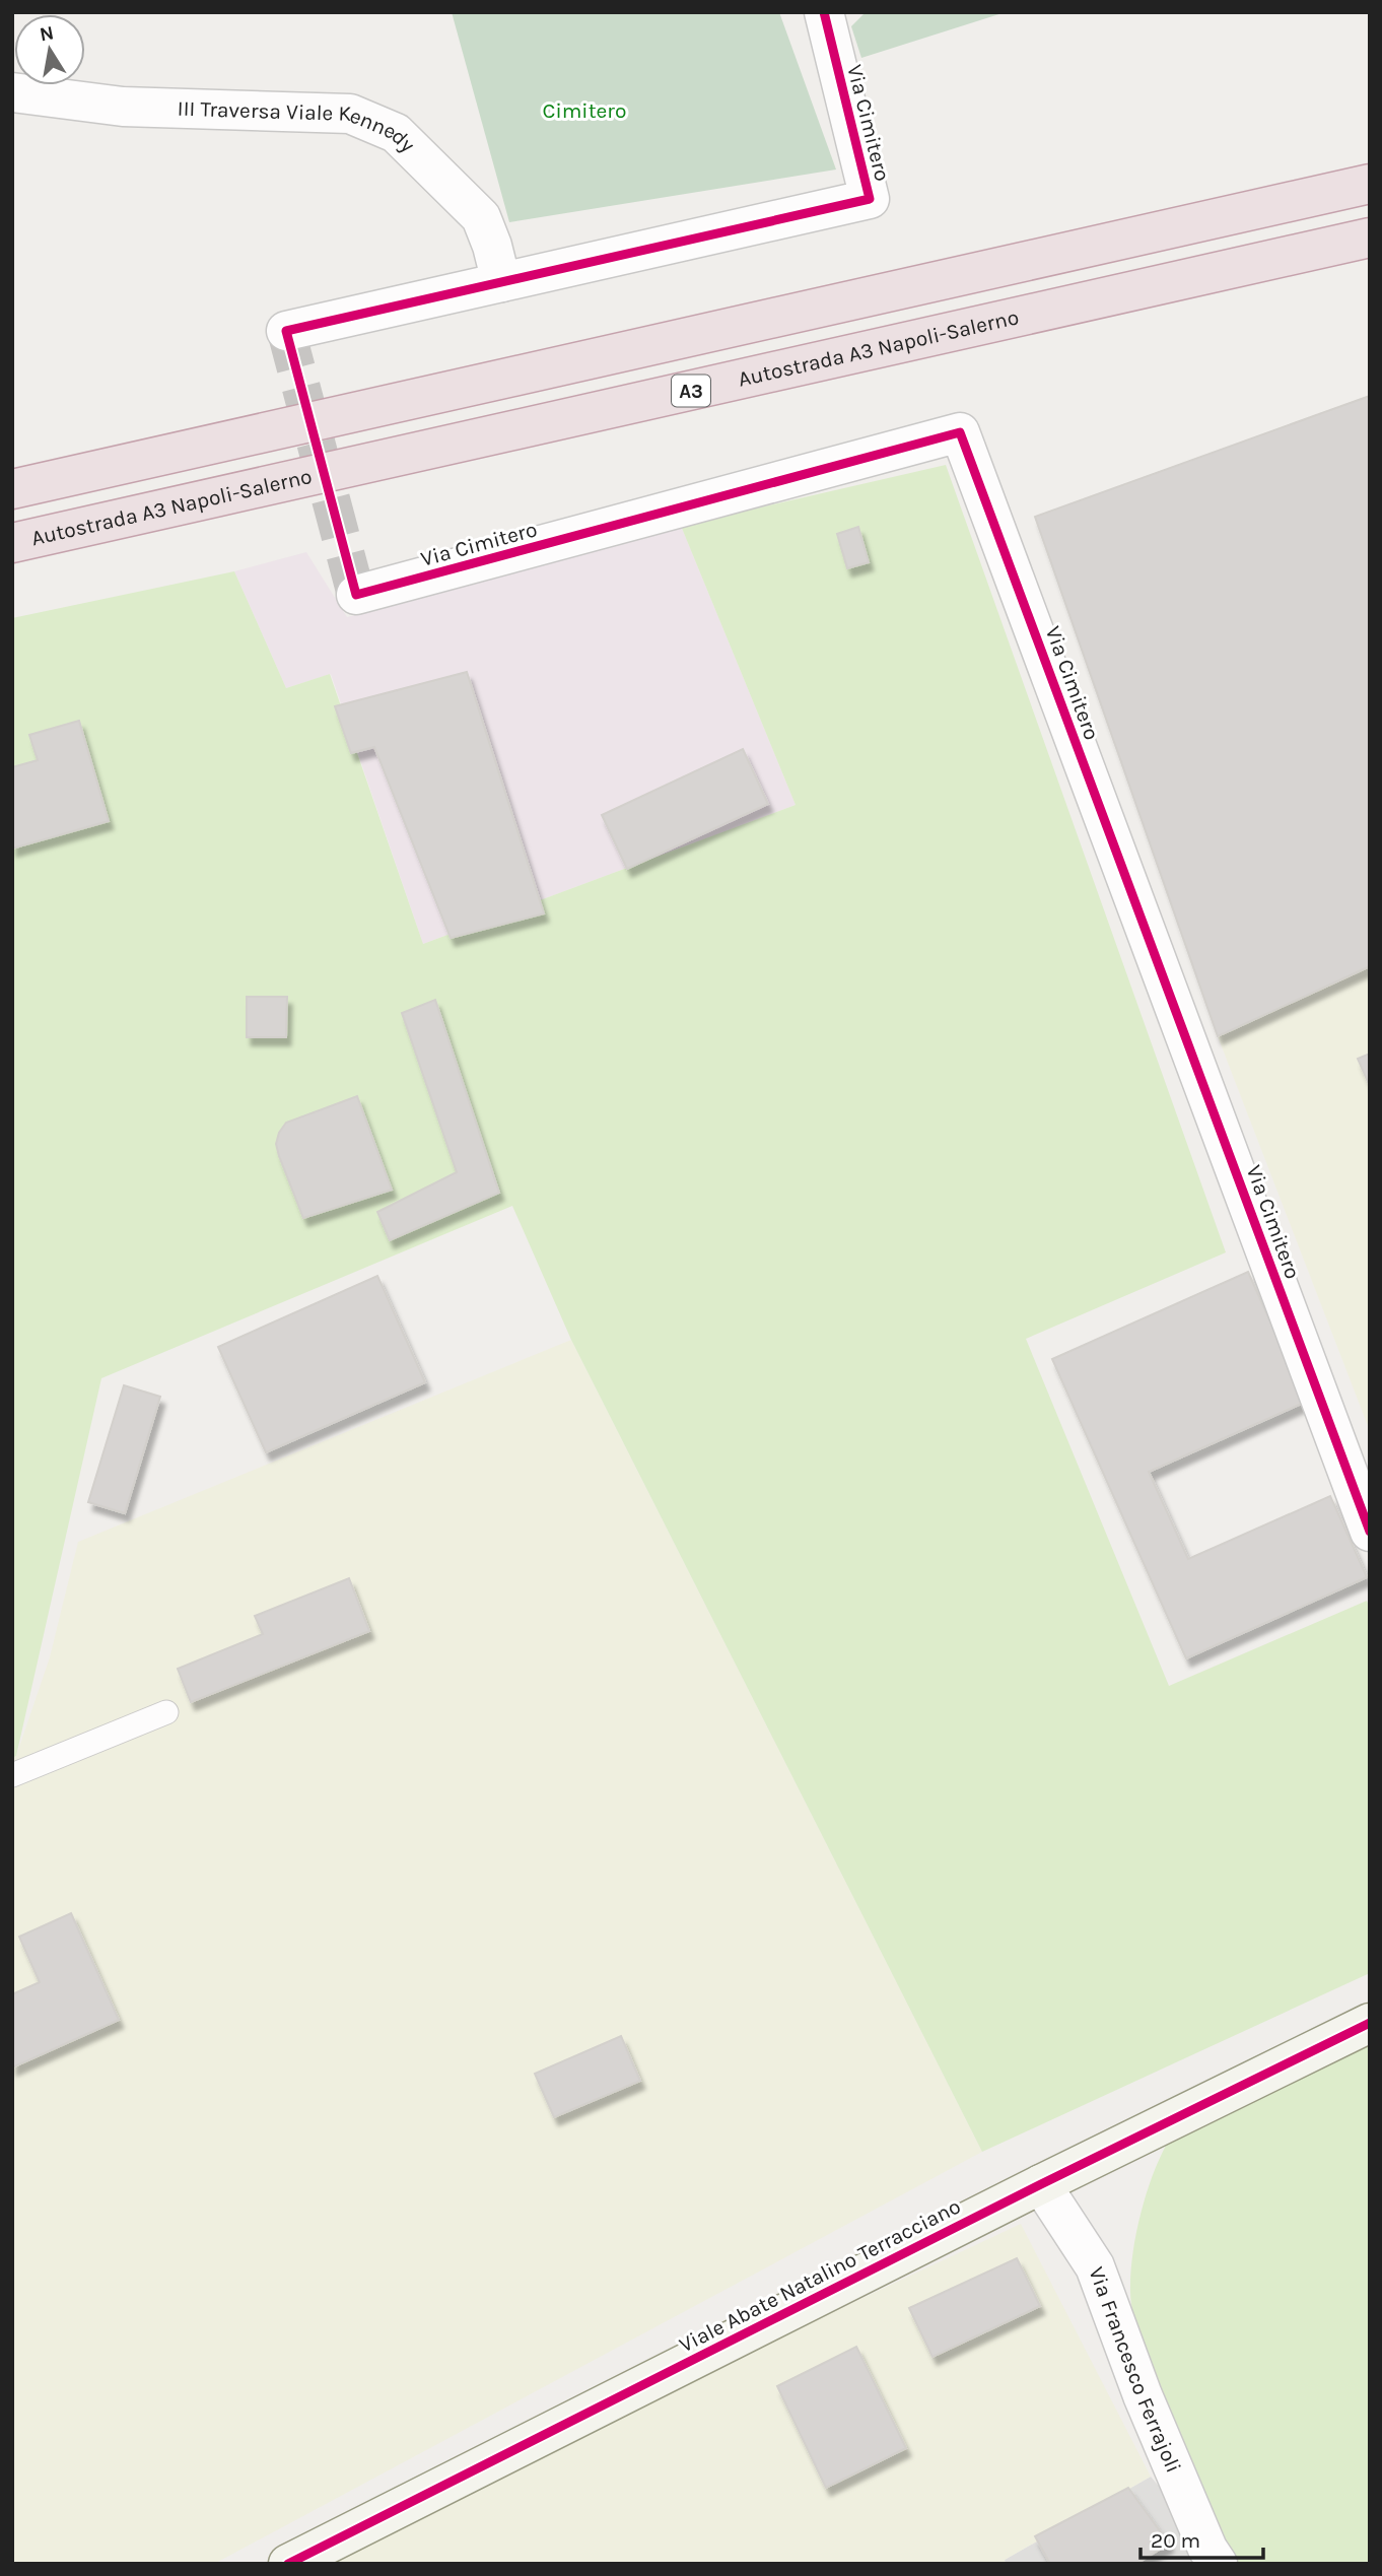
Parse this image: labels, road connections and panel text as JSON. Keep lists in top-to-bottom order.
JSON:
{
  "streets": {
    "highway": ["Autostrada A3 Napoli-Salerno", "A3"],
    "street": [
      "Via Cimitero",
      "III Traversa Viale Kennedy",
      "Viale Abate Natalino Terracciano",
      "Via Francesco Ferrajoli"
    ]
  },
  "crossings": [
    ["Via Cimitero", "III Traversa Viale Kennedy"],
    ["Viale Abate Natalino Terracciano", "Via Francesco Ferrajoli"]
  ],
  "parks": ["Cimitero"],
  "scale_bar": "20 m",
  "north": "top"
}
